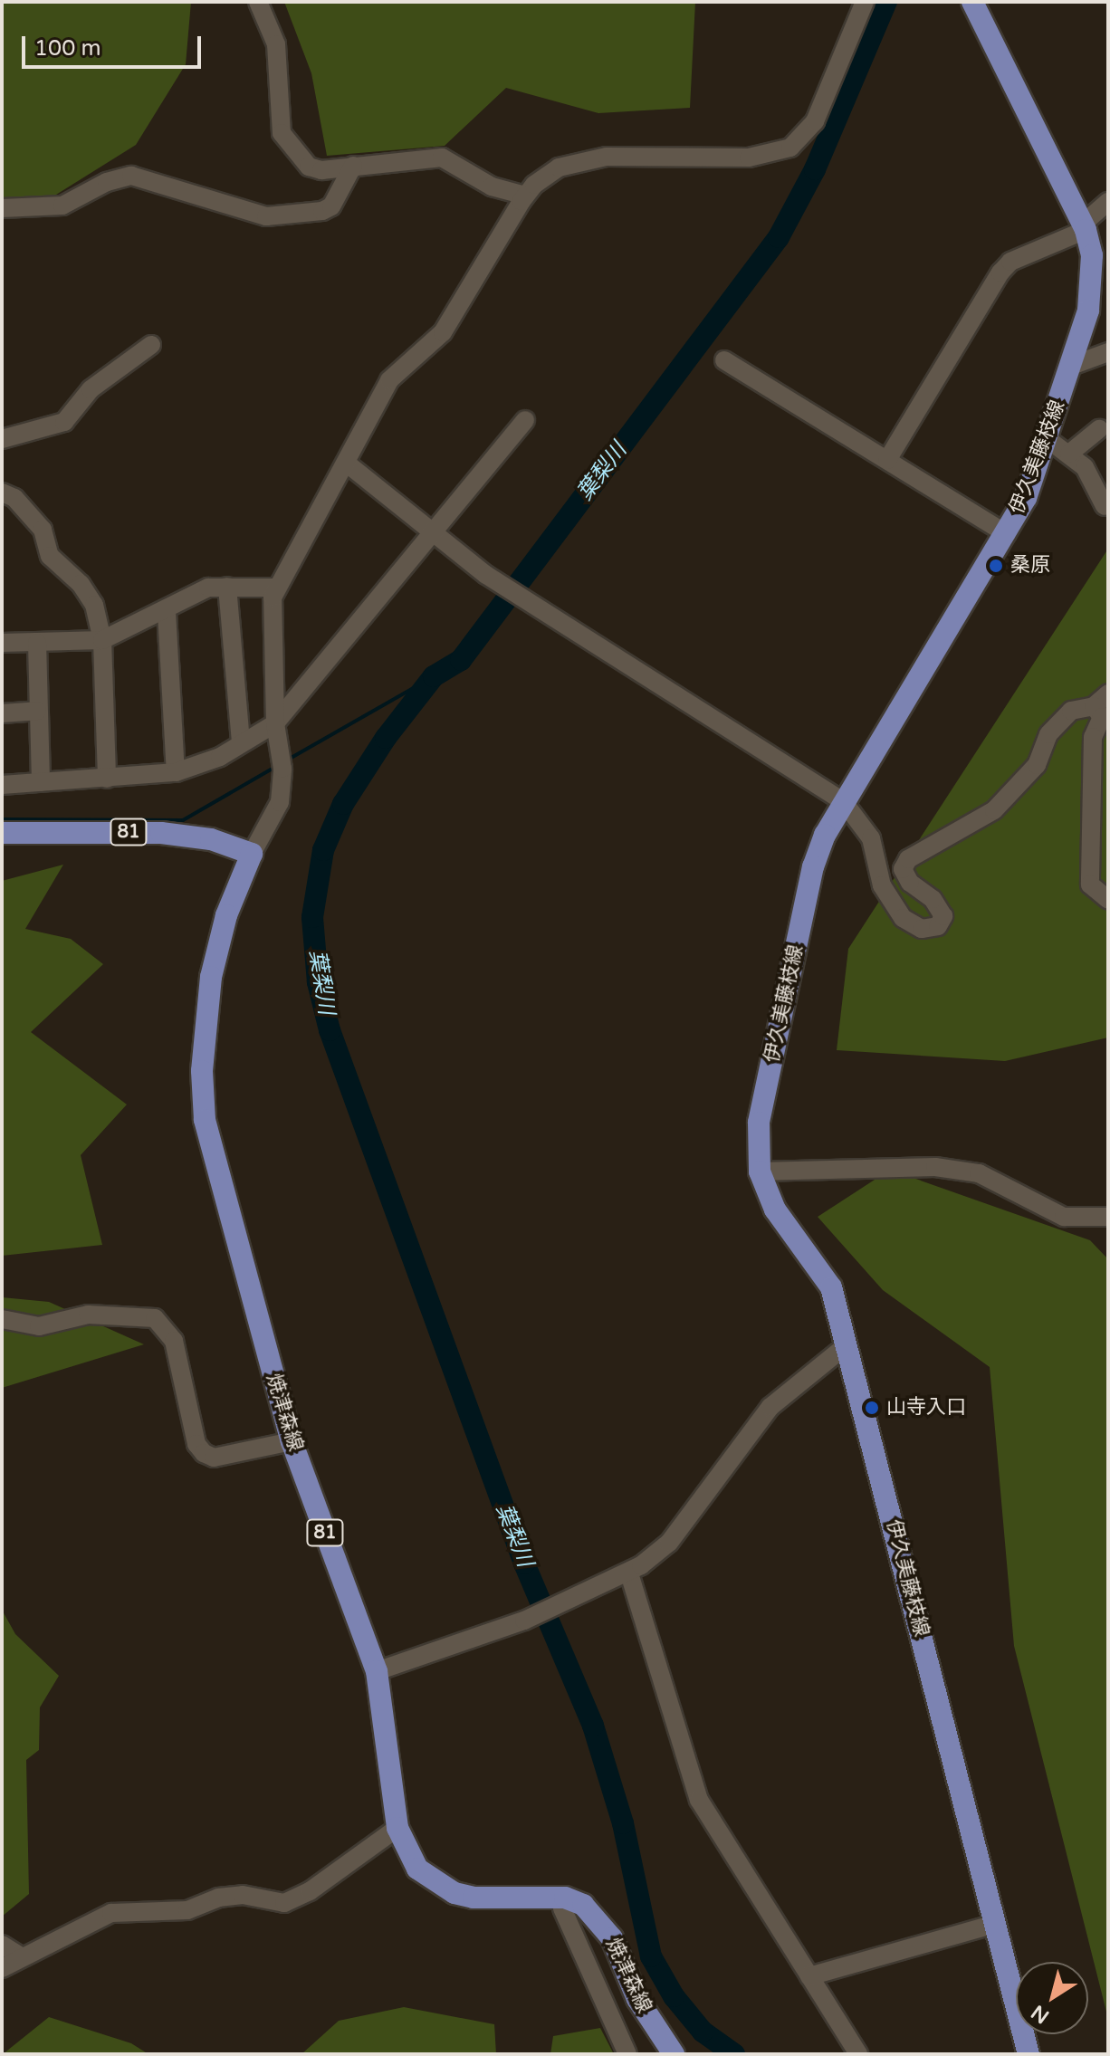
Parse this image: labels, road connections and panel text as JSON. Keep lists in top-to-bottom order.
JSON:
{
  "streets": {
    "main road": ["伊久美藤枝線", "81", "焼津森線"]
  },
  "crossings": [
    ["81", "焼津森線"]
  ],
  "water": ["葉梨川"],
  "places": ["桑原", "山寺入口"],
  "scale_bar": "100 m",
  "north": "bottom left"
}
